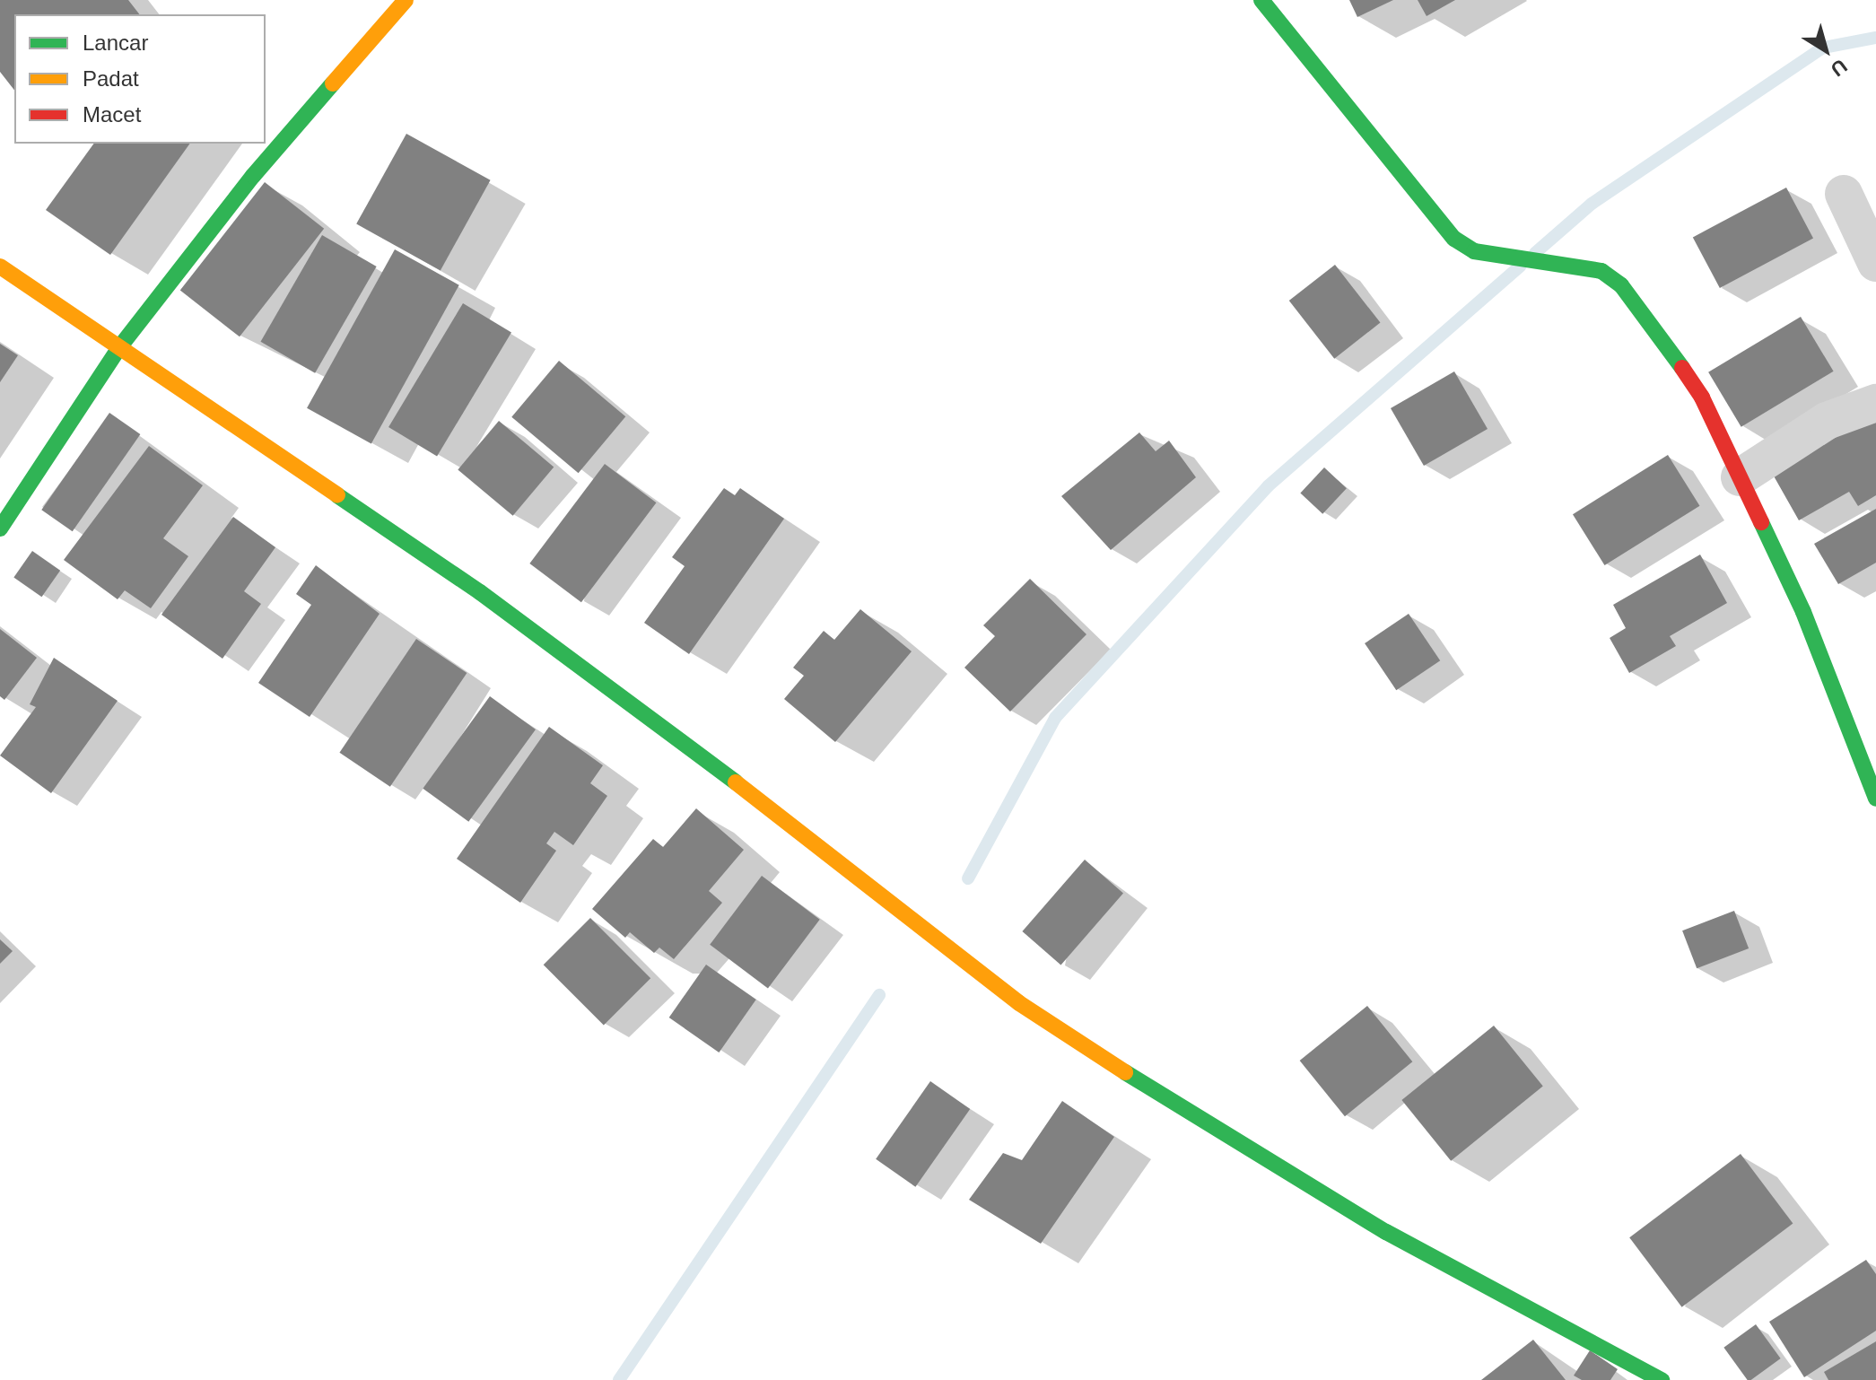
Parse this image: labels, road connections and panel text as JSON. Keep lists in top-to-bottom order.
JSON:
{
  "legend": ["Lancar", "Padat", "Macet"],
  "north": "bottom right"
}
